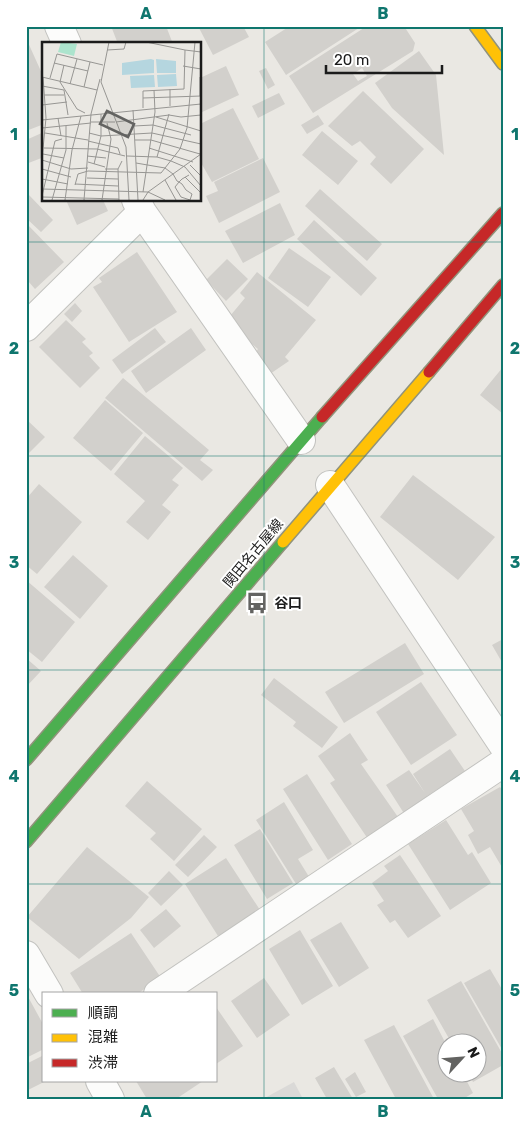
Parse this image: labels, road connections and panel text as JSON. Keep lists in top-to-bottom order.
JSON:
{
  "streets": {
    "main road": ["関田名古屋線"]
  },
  "places": {
    "bus stop": ["谷口"]
  },
  "legend": ["順調", "混雑", "渋滞"],
  "scale_bar": "20 m",
  "north": "top right",
  "grid": {
    "columns": ["A", "B"],
    "rows": [
      "1",
      "2",
      "3",
      "4",
      "5"
    ]
  }
}
